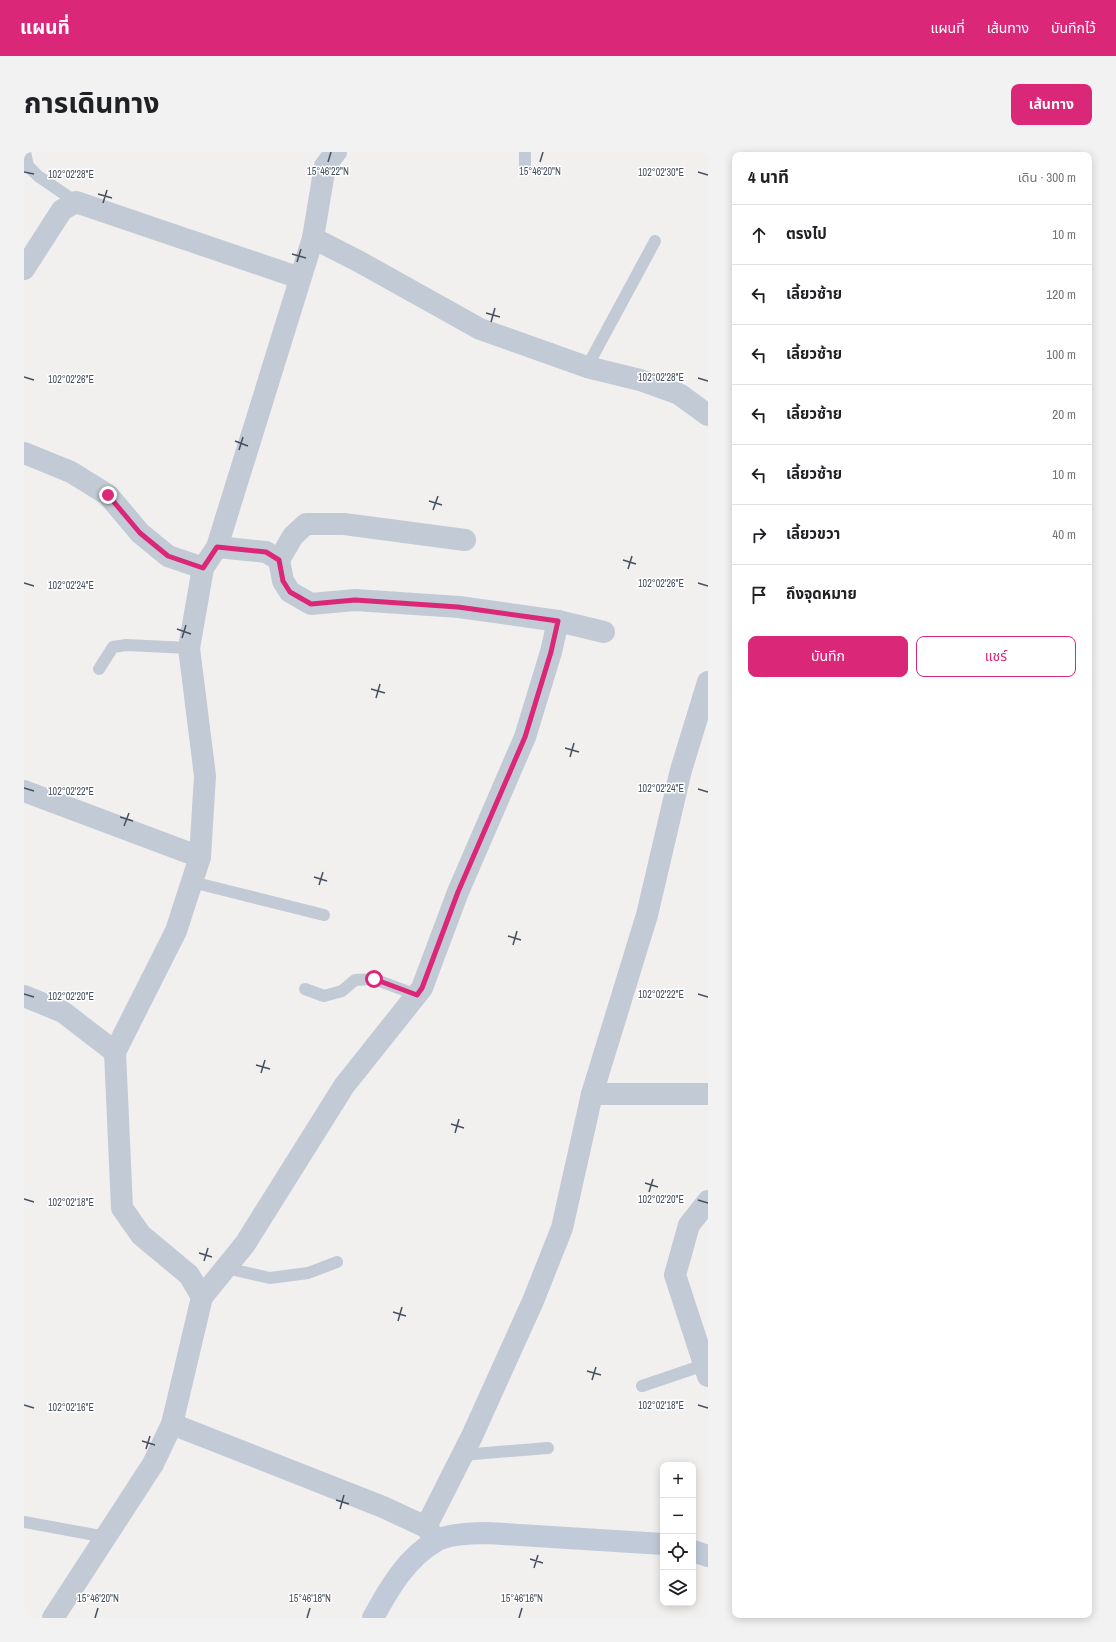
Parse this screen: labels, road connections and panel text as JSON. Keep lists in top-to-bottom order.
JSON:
{
  "page": {
    "header": "แผนที่",
    "nav": ["แผนที่", "เส้นทาง", "บันทึกไว้"],
    "title": "การเดินทาง",
    "buttons": [
      "เส้นทาง",
      ["บันทึก", "แชร์"]
    ],
    "heading": ["4 นาที", "เดิน · 300 m"],
    "list": [
      ["ตรงไป", "10 m"],
      ["เลี้ยวซ้าย", "120 m"],
      ["เลี้ยวซ้าย", "100 m"],
      ["เลี้ยวซ้าย", "20 m"],
      ["เลี้ยวซ้าย", "10 m"],
      ["เลี้ยวขวา", "40 m"],
      "ถึงจุดหมาย"
    ],
    "map_buttons": ["+", "−"]
  },
  "coordinates": [
    "15°46'22\"N",
    "15°46'20\"N",
    "102°02'30\"E",
    "102°02'28\"E",
    "102°02'26\"E",
    "102°02'24\"E",
    "102°02'22\"E",
    "102°02'20\"E",
    "102°02'18\"E",
    "102°02'16\"E",
    "15°46'18\"N",
    "15°46'16\"N"
  ]
}
